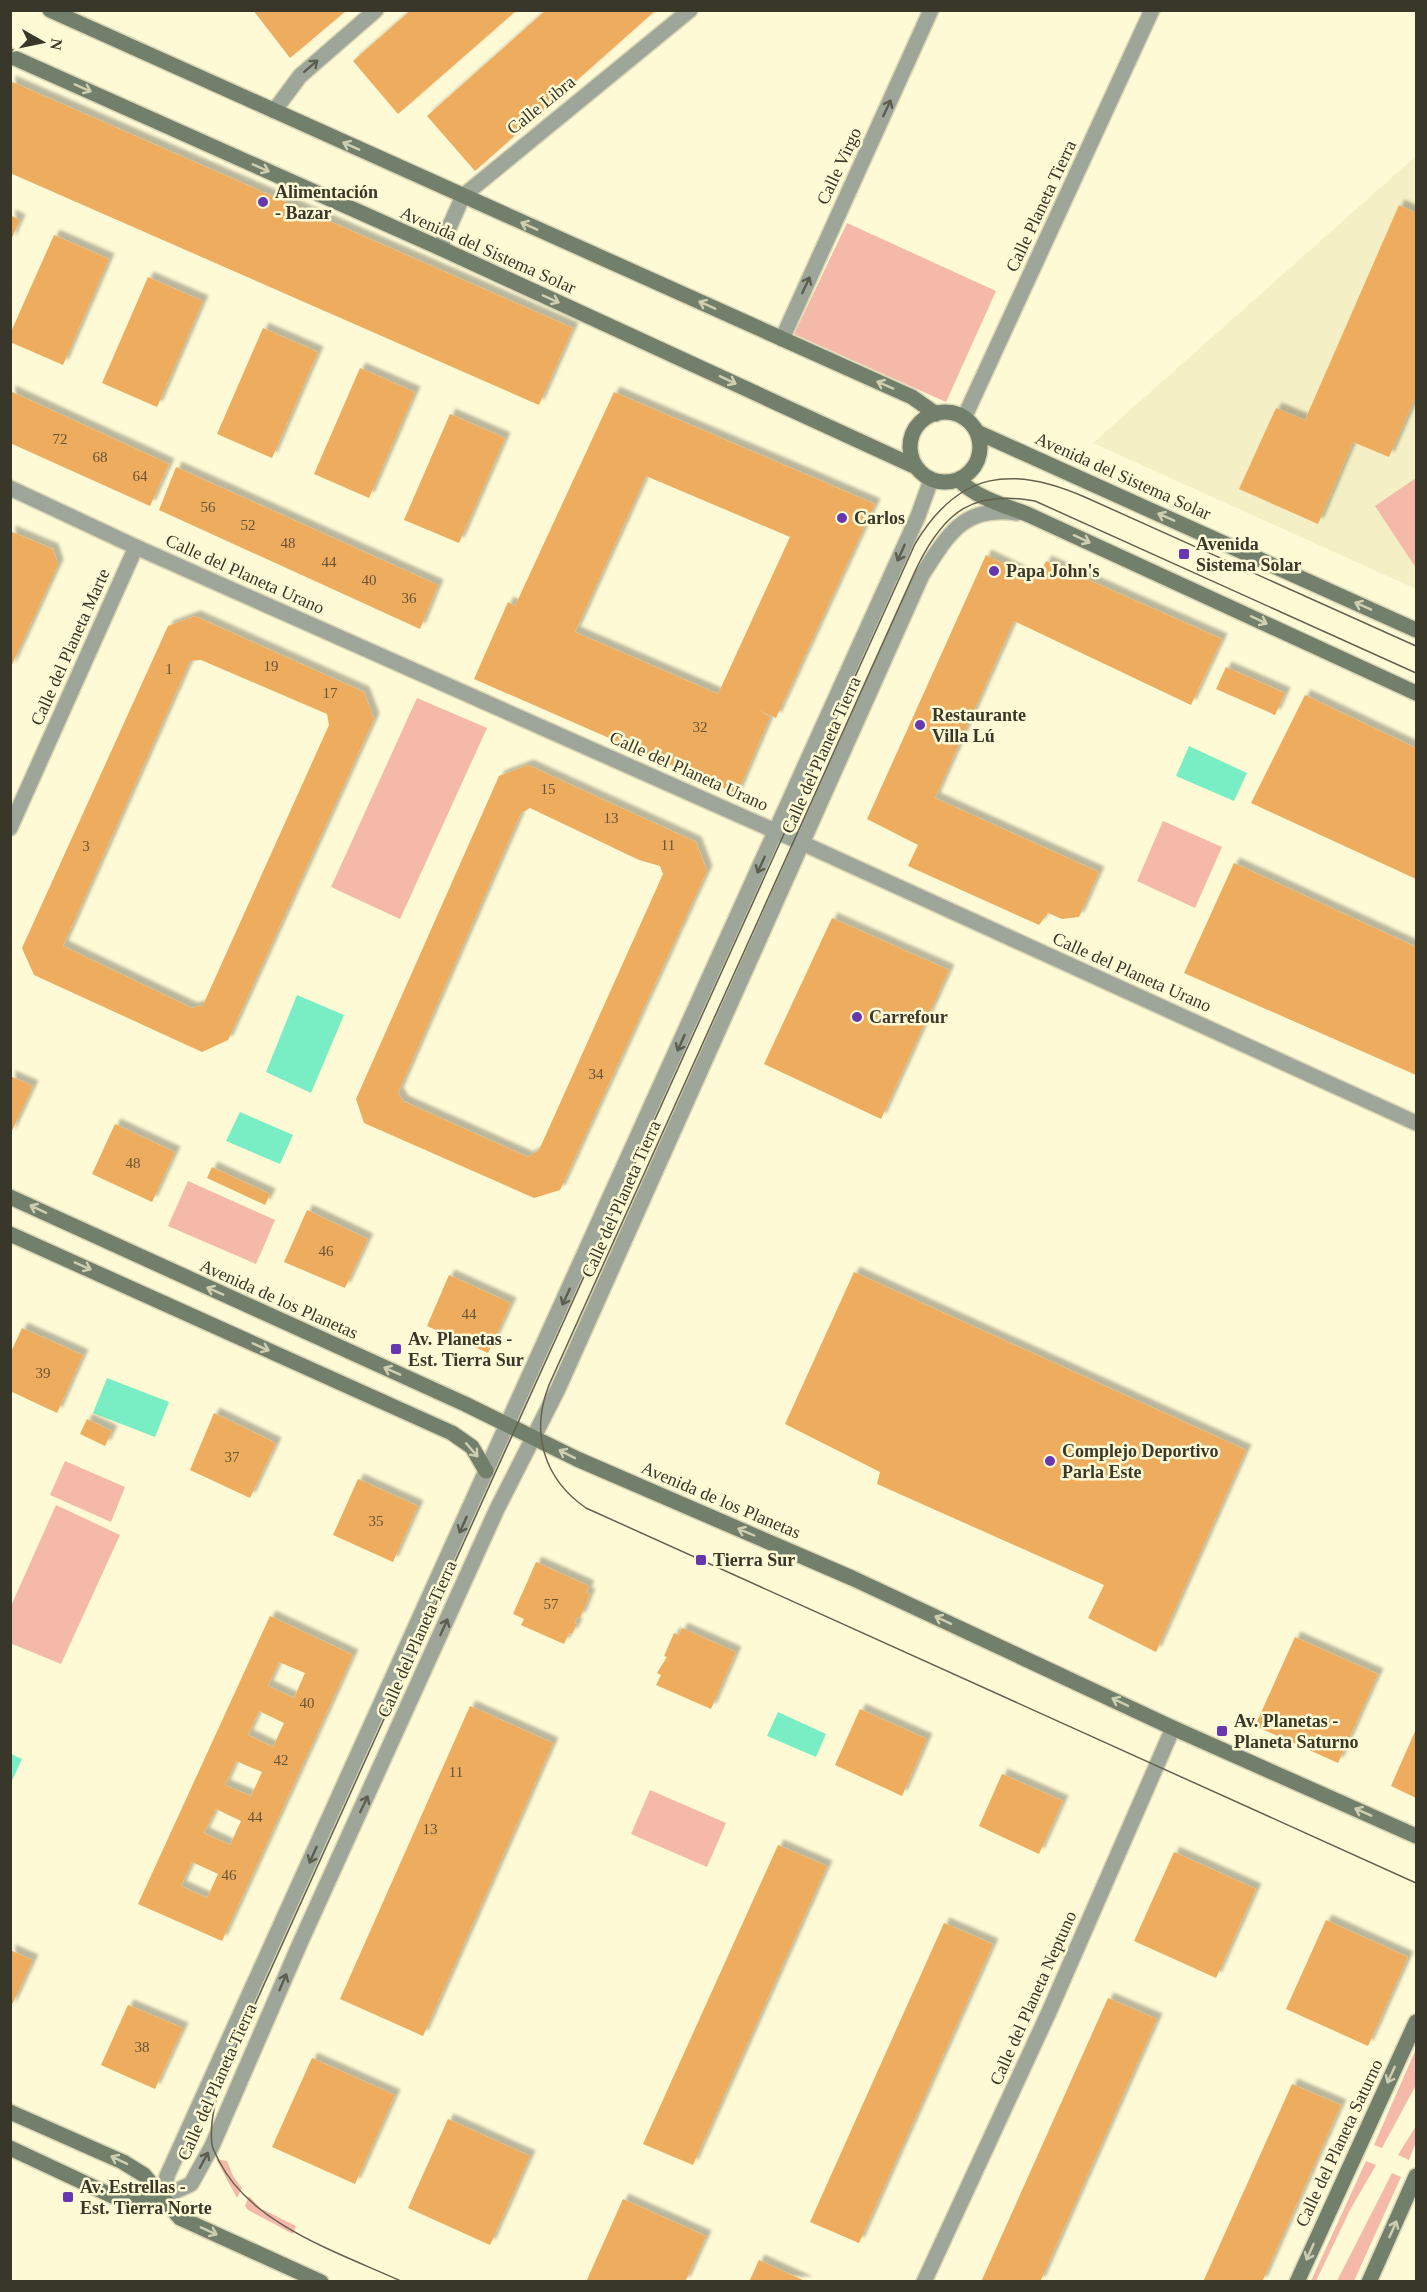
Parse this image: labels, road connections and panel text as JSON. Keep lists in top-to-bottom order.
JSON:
{
  "streets": {
    "street": [
      "Calle Libra",
      "Calle Virgo",
      "Calle Planeta Tierra",
      "Avenida del Sistema Solar",
      "Calle del Planeta Urano",
      "Calle del Planeta Marte",
      "Calle del Planeta Tierra",
      "Avenida de los Planetas",
      "Calle del Planeta Neptuno",
      "Calle del Planeta Saturno"
    ]
  },
  "crossings": [
    ["Calle Libra", "Avenida del Sistema Solar"],
    ["Calle Planeta Tierra", "Avenida del Sistema Solar"],
    ["Calle Planeta Tierra", "Calle del Planeta Tierra"],
    ["Avenida del Sistema Solar", "Calle del Planeta Tierra"],
    ["Calle del Planeta Urano", "Calle del Planeta Marte"],
    ["Calle del Planeta Urano", "Calle del Planeta Tierra"],
    ["Calle del Planeta Tierra", "Avenida de los Planetas"],
    ["Avenida de los Planetas", "Calle del Planeta Neptuno"]
  ],
  "one_way": ["Calle Virgo"],
  "places": {
    "other": [
      "Alimentación - Bazar",
      "Carlos",
      "Papa John's",
      "Restaurante Villa Lú",
      "Carrefour",
      "Complejo Deportivo Parla Este"
    ],
    "transit": [
      "Avenida Sistema Solar",
      "Av. Planetas - Est. Tierra Sur",
      "Tierra Sur",
      "Av. Planetas - Planeta Saturno",
      "Av. Estrellas - Est. Tierra Norte"
    ]
  },
  "house_numbers": [
    "72",
    "68",
    "64",
    "56",
    "52",
    "48",
    "44",
    "40",
    "36",
    "19",
    "1",
    "17",
    "32",
    "15",
    "13",
    "11",
    "3",
    "34",
    "48",
    "46",
    "44",
    "39",
    "37",
    "35",
    "57",
    "40",
    "42",
    "11",
    "44",
    "13",
    "46",
    "38"
  ],
  "north": "right"
}
